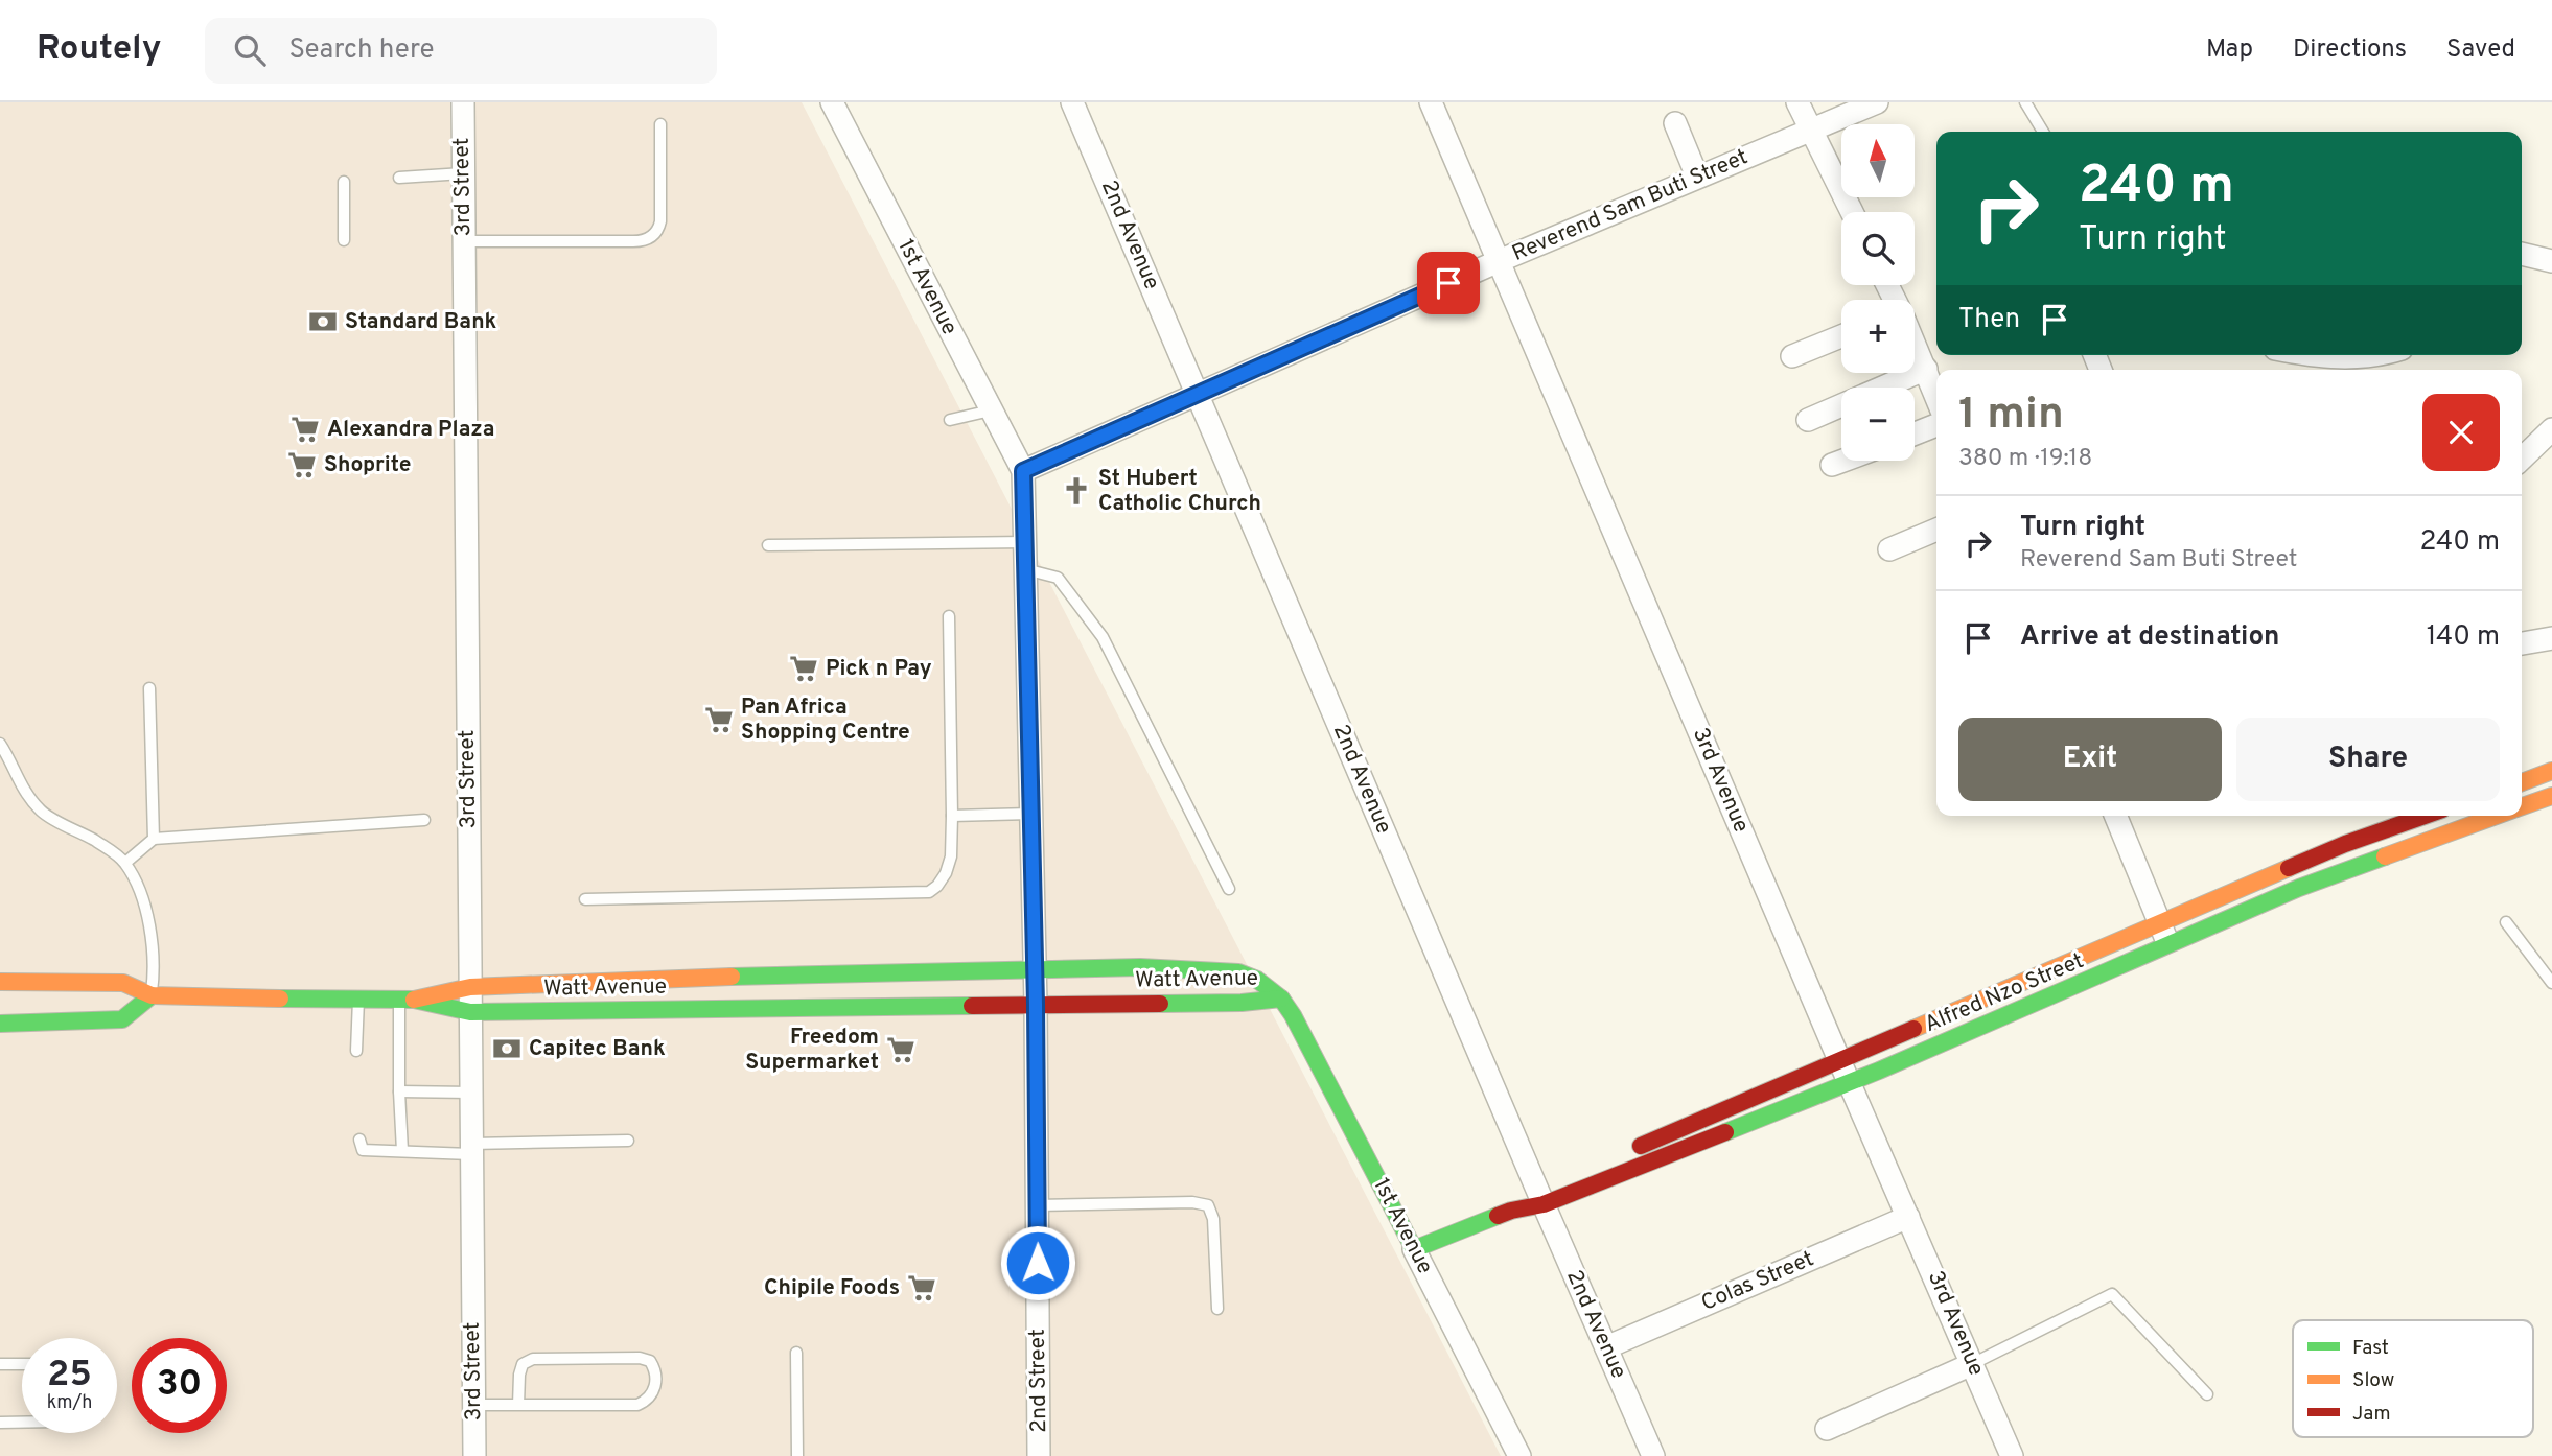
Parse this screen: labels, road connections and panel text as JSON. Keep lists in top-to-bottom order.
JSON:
{
  "streets": {
    "street": [
      "3rd Street",
      "Reverend Sam Buti Street",
      "2nd Avenue",
      "1st Avenue",
      "3rd Avenue",
      "Watt Avenue",
      "Alfred Nzo Street",
      "Colas Street",
      "2nd Street"
    ]
  },
  "crossings": [
    ["3rd Street", "Watt Avenue"],
    ["Reverend Sam Buti Street", "2nd Avenue"],
    ["Reverend Sam Buti Street", "1st Avenue"],
    ["Reverend Sam Buti Street", "3rd Avenue"],
    ["Reverend Sam Buti Street", "2nd Street"],
    ["2nd Avenue", "Alfred Nzo Street"],
    ["2nd Avenue", "Colas Street"],
    ["1st Avenue", "Watt Avenue"],
    ["1st Avenue", "Alfred Nzo Street"],
    ["1st Avenue", "2nd Street"],
    ["3rd Avenue", "Alfred Nzo Street"],
    ["3rd Avenue", "Colas Street"],
    ["Watt Avenue", "2nd Street"]
  ],
  "places": {
    "bank": ["Standard Bank", "Capitec Bank"],
    "supermarket": [
      "Alexandra Plaza",
      "Shoprite",
      "Pick n Pay",
      "Pan Africa Shopping Centre",
      "Freedom Supermarket",
      "Chipile Foods"
    ],
    "church": ["St Hubert Catholic Church"]
  },
  "legend": ["Fast", "Slow", "Jam"],
  "north": "top",
  "page": {
    "header": "Routely",
    "search": "Search here",
    "nav": ["Map", "Directions", "Saved"],
    "map_buttons": ["+", "−"],
    "turn": ["240 m", "Turn right"],
    "then": "Then",
    "heading": ["1 min", "380 m · 19:18"],
    "list": [
      {
        "name": "Turn right",
        "note": "Reverend Sam Buti Street",
        "value": "240 m"
      },
      {
        "name": "Arrive at destination",
        "value": "140 m"
      }
    ],
    "buttons": ["Exit", "Share"],
    "speed": "25 km/h",
    "limit": "30"
  }
}
